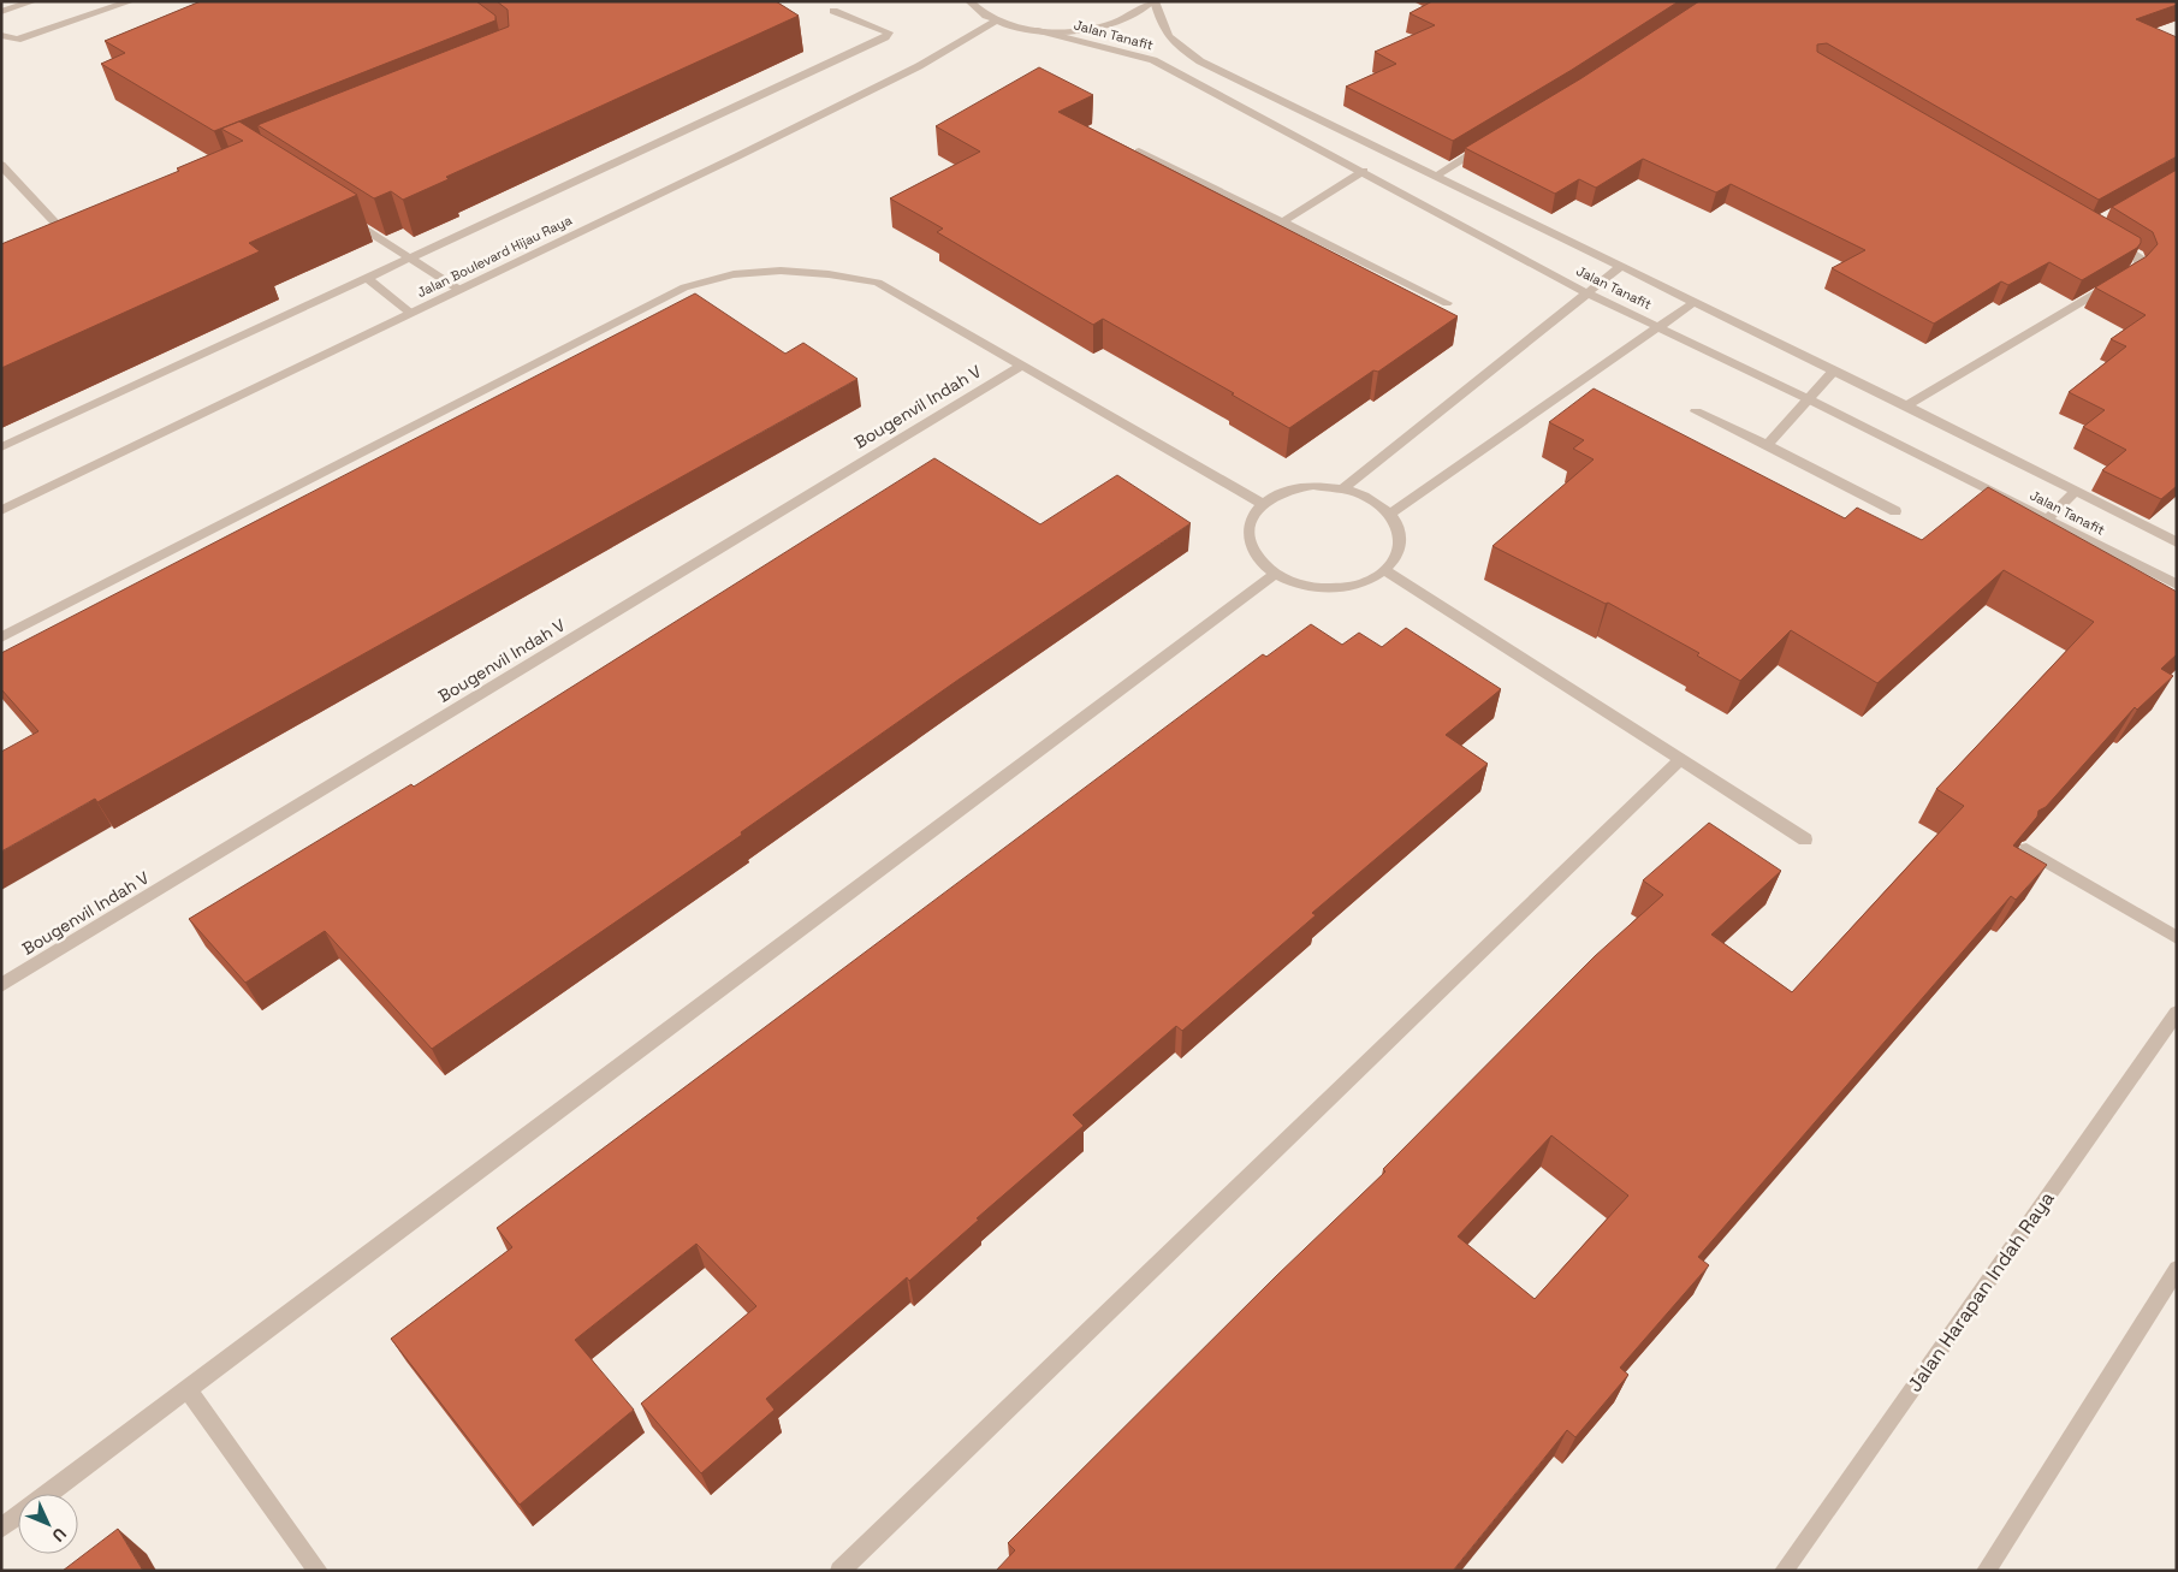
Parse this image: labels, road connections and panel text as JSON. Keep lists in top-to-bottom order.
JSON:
{
  "streets": {
    "street": [
      "Jalan Tanafit",
      "Jalan Boulevard Hijau Raya",
      "Bougenvil Indah V",
      "Jalan Harapan Indah Raya"
    ]
  },
  "north": "bottom right"
}
